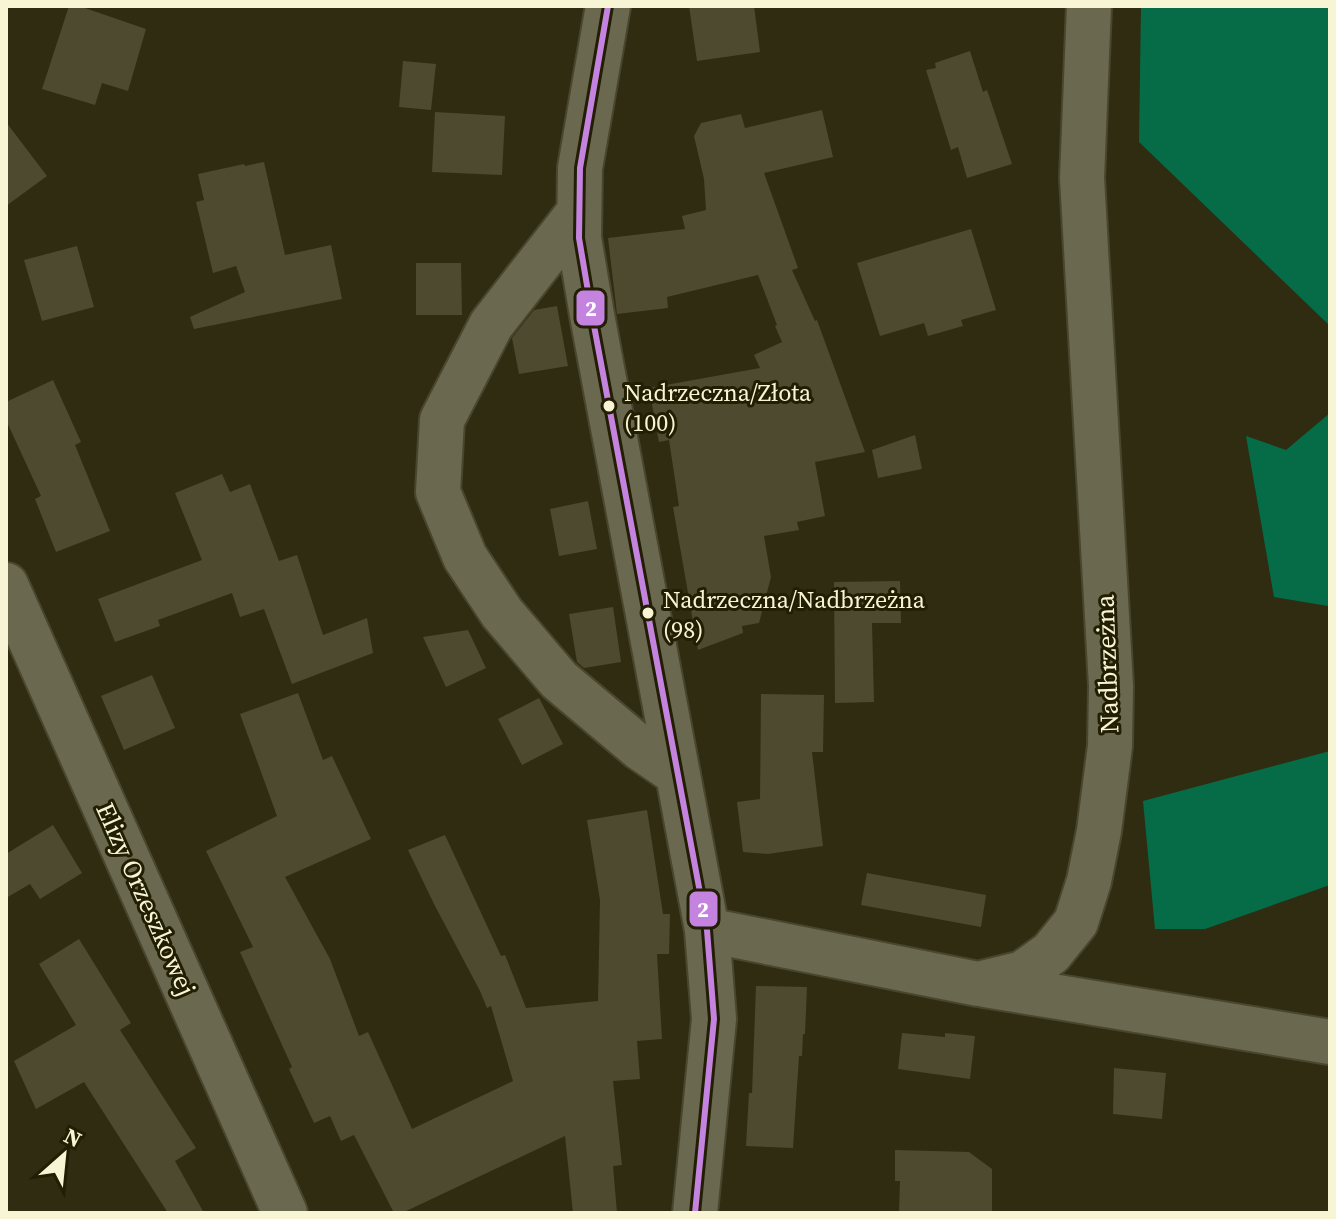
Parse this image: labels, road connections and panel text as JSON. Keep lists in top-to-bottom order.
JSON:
{
  "streets": {
    "street": ["Nadbrzeżna", "Elizy Orzeszkowej"]
  },
  "places": ["Nadrzeczna/Złota (100)", "Nadrzeczna/Nadbrzeżna (98)"],
  "lines": ["transit line 2"],
  "north": "top right"
}
